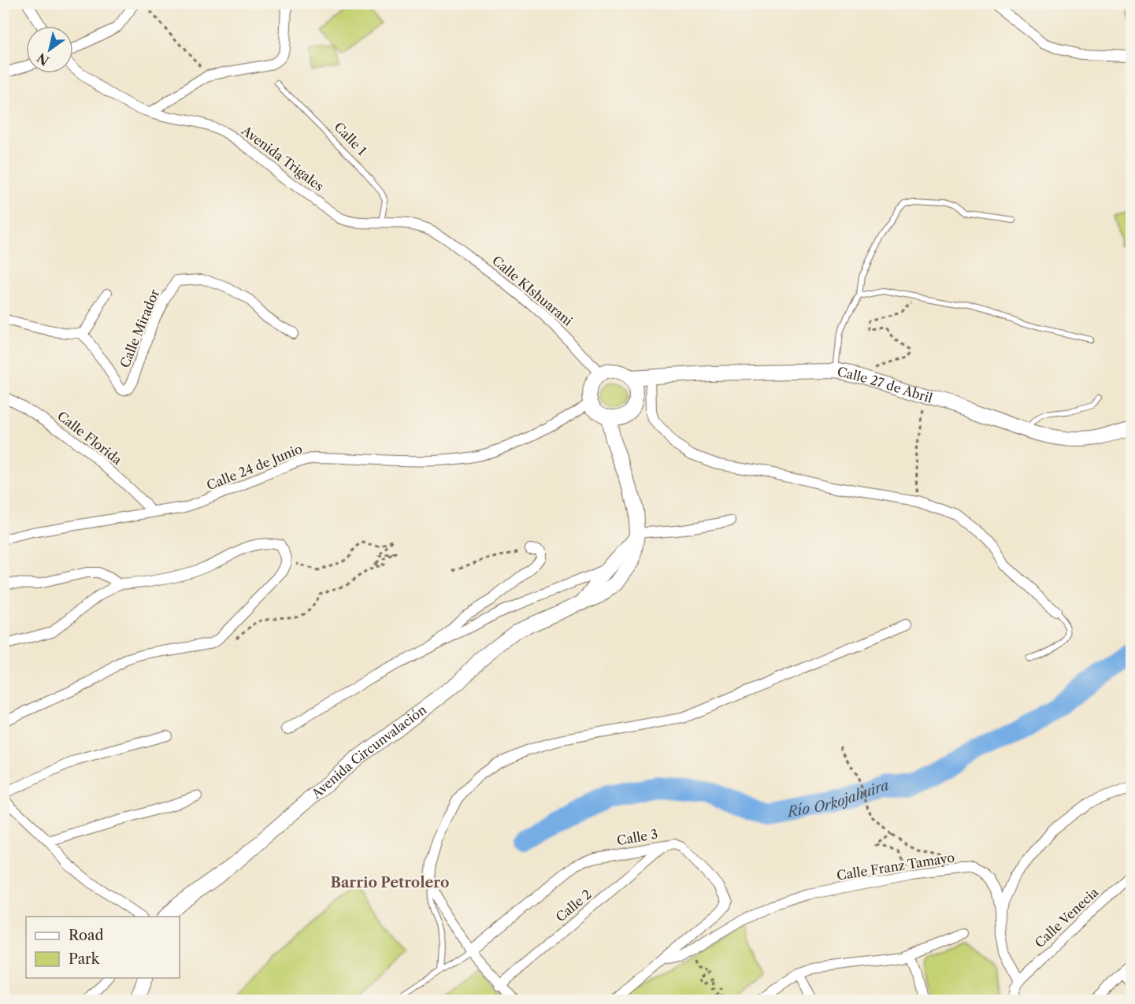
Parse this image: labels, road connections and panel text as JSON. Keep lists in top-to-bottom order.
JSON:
{
  "streets": {
    "main road": ["Calle 27 de Abril", "Avenida Circunvalación"],
    "street": [
      "Avenida Trigales",
      "Calle KIshuarani",
      "Calle Mirador",
      "Calle Florida",
      "Calle 24 de Junio",
      "Calle 3",
      "Calle Franz Tamayo",
      "Calle 2",
      "Calle Venecia"
    ],
    "lane": ["Calle 1"]
  },
  "crossings": [
    ["Calle 1", "Avenida Trigales"],
    ["Avenida Trigales", "Calle KIshuarani"],
    ["Calle KIshuarani", "Calle 27 de Abril"],
    ["Calle KIshuarani", "Calle 24 de Junio"],
    ["Calle KIshuarani", "Avenida Circunvalación"],
    ["Calle 27 de Abril", "Calle 24 de Junio"],
    ["Calle 27 de Abril", "Avenida Circunvalación"],
    ["Calle Florida", "Calle 24 de Junio"],
    ["Calle 24 de Junio", "Avenida Circunvalación"],
    ["Calle 3", "Calle Franz Tamayo"],
    ["Calle 3", "Calle 2"]
  ],
  "districts": ["Barrio Petrolero"],
  "water": ["Río Orkojahuira"],
  "legend": ["Road", "Park"],
  "north": "bottom left"
}
